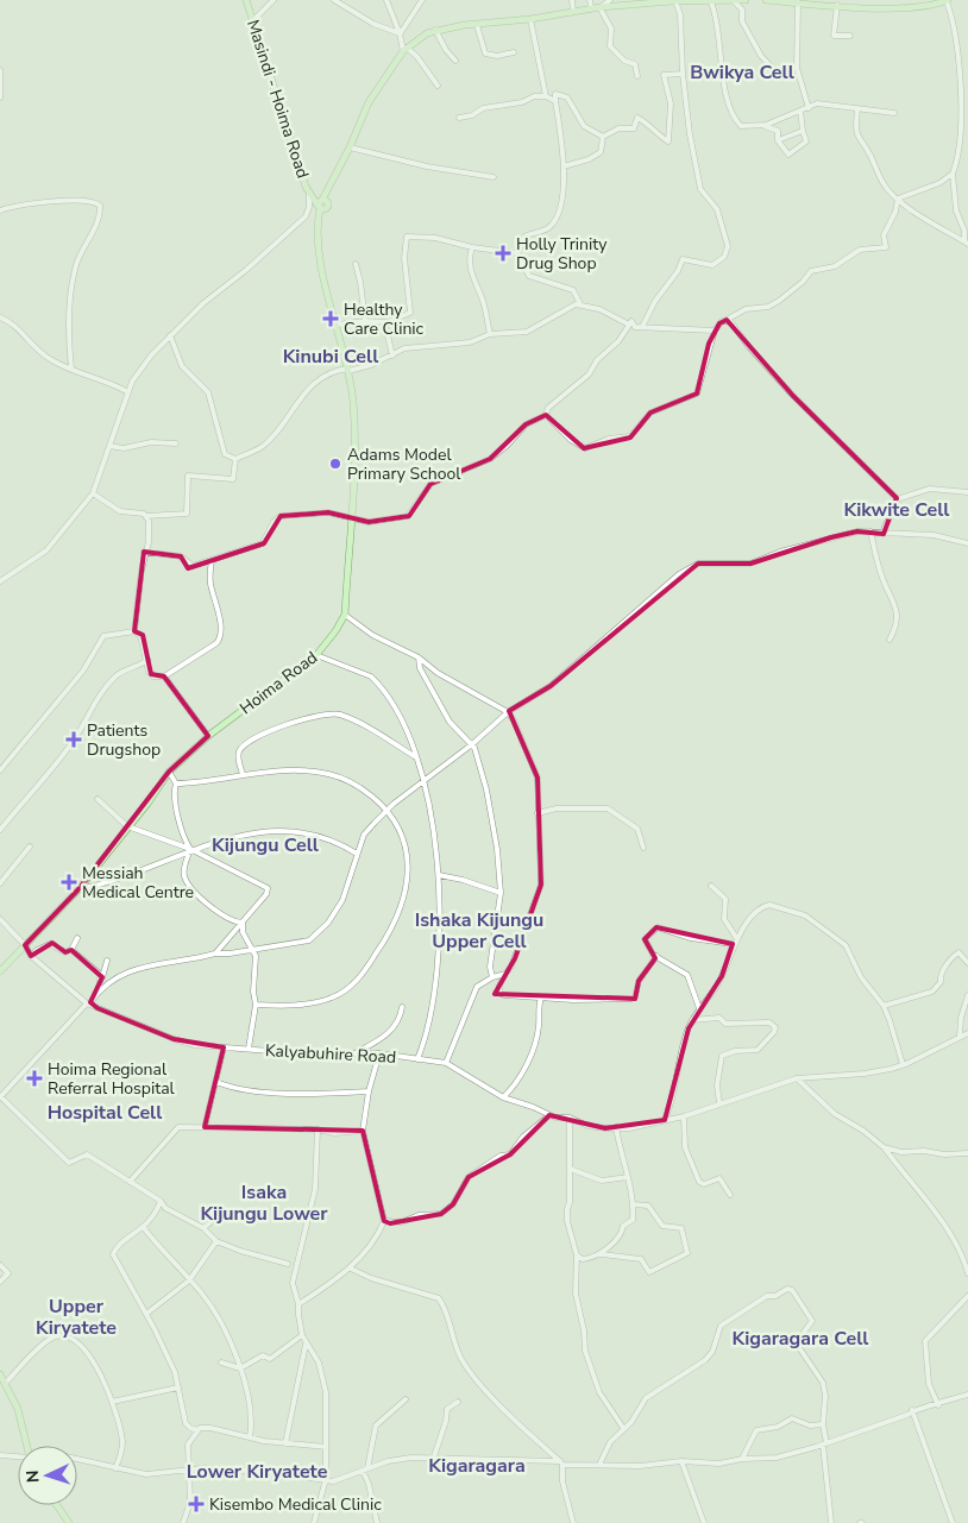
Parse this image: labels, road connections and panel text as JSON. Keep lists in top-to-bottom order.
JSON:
{
  "streets": {
    "main road": ["Masindi - Hoima Road", "Hoima Road"],
    "street": ["Kalyabuhire Road"]
  },
  "crossings": [
    ["Masindi - Hoima Road", "Hoima Road"]
  ],
  "districts": [
    "Bwikya Cell",
    "Kinubi Cell",
    "Kikwite Cell",
    "Kijungu Cell",
    "Ishaka Kijungu Upper Cell",
    "Hospital Cell",
    "Isaka Kijungu Lower",
    "Upper Kiryatete",
    "Kigaragara Cell",
    "Kigaragara",
    "Lower Kiryatete"
  ],
  "places": {
    "health": [
      "Holly Trinity Drug Shop",
      "Healthy Care Clinic",
      "Patients Drugshop",
      "Messiah Medical Centre",
      "Hoima Regional Referral Hospital",
      "Kisembo Medical Clinic"
    ],
    "other": ["Adams Model Primary School"]
  },
  "north": "left"
}
